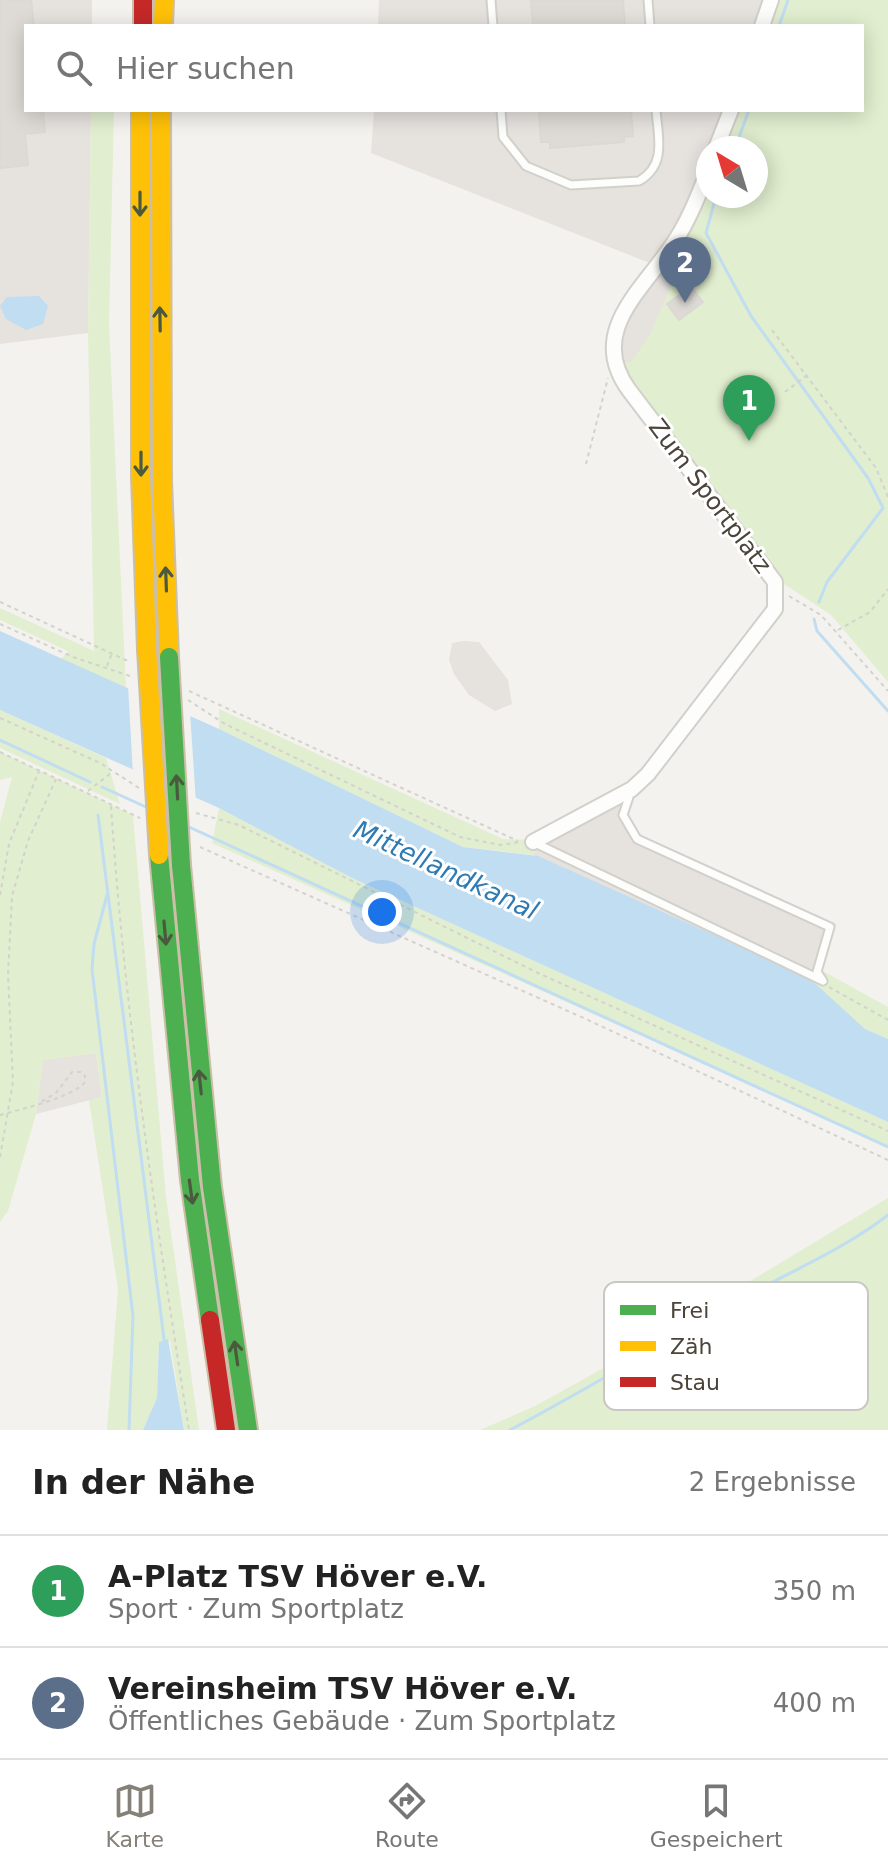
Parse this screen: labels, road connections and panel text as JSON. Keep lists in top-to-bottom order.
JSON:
{
  "streets": {
    "street": ["Zum Sportplatz"]
  },
  "water": ["Mittellandkanal"],
  "legend": ["Frei", "Zäh", "Stau"],
  "north": "top left",
  "page": {
    "search": "Hier suchen",
    "pins": ["2", "1"],
    "heading": ["In der Nähe", "2 Ergebnisse"],
    "list": [
      {
        "mark": "1",
        "name": "A-Platz TSV Höver e.V.",
        "note": "Sport · Zum Sportplatz",
        "value": "350 m"
      },
      {
        "mark": "2",
        "name": "Vereinsheim TSV Höver e.V.",
        "note": "Öffentliches Gebäude · Zum Sportplatz",
        "value": "400 m"
      }
    ],
    "nav": ["Karte", "Route", "Gespeichert"]
  }
}
